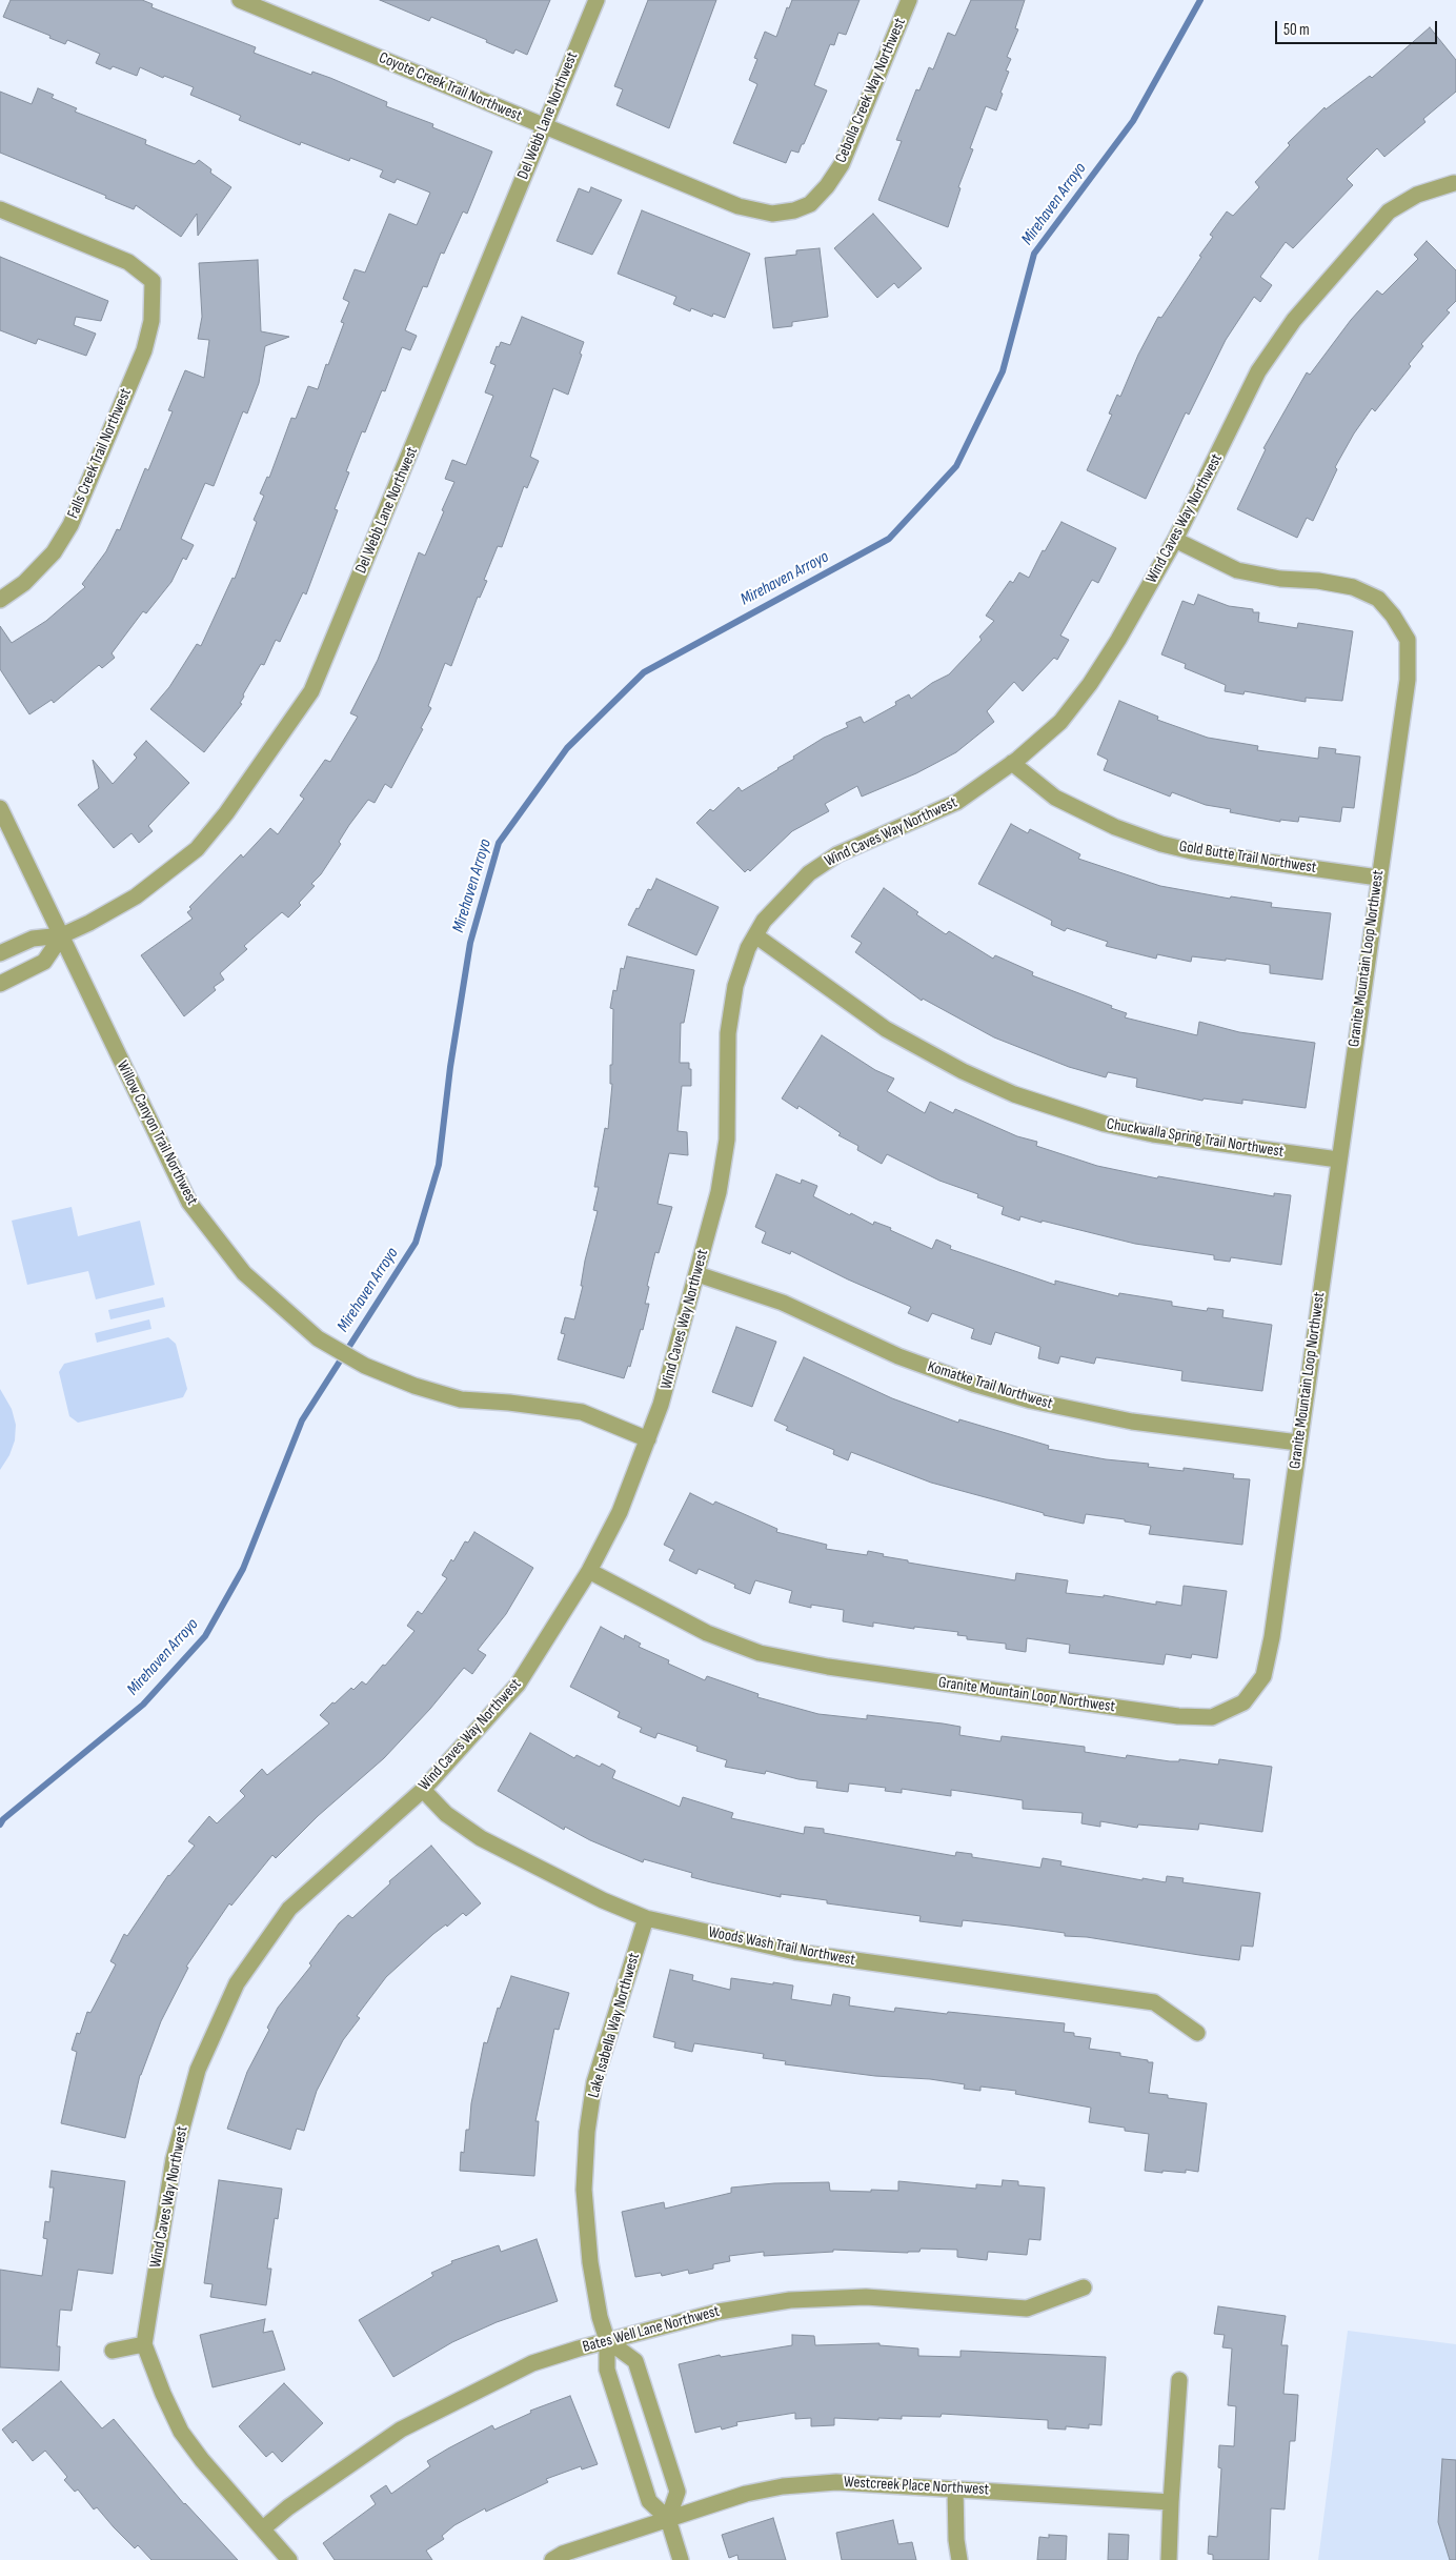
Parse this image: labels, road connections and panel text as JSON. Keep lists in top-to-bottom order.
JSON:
{
  "streets": {
    "street": [
      "Coyote Creek Trail Northwest",
      "Cebolla Creek Way Northwest",
      "Del Webb Lane Northwest",
      "Falls Creek Trail Northwest",
      "Wind Caves Way Northwest",
      "Gold Butte Trail Northwest",
      "Granite Mountain Loop Northwest",
      "Willow Canyon Trail Northwest",
      "Chuckwalla Spring Trail Northwest",
      "Komatke Trail Northwest",
      "Woods Wash Trail Northwest",
      "Lake Isabella Way Northwest",
      "Bates Well Lane Northwest",
      "Westcreek Place Northwest"
    ]
  },
  "crossings": [
    ["Coyote Creek Trail Northwest", "Cebolla Creek Way Northwest"],
    ["Coyote Creek Trail Northwest", "Del Webb Lane Northwest"],
    ["Del Webb Lane Northwest", "Willow Canyon Trail Northwest"],
    ["Wind Caves Way Northwest", "Gold Butte Trail Northwest"],
    ["Wind Caves Way Northwest", "Granite Mountain Loop Northwest"],
    ["Wind Caves Way Northwest", "Willow Canyon Trail Northwest"],
    ["Wind Caves Way Northwest", "Chuckwalla Spring Trail Northwest"],
    ["Wind Caves Way Northwest", "Komatke Trail Northwest"],
    ["Wind Caves Way Northwest", "Woods Wash Trail Northwest"],
    ["Wind Caves Way Northwest", "Bates Well Lane Northwest"],
    ["Gold Butte Trail Northwest", "Granite Mountain Loop Northwest"],
    ["Granite Mountain Loop Northwest", "Chuckwalla Spring Trail Northwest"],
    ["Granite Mountain Loop Northwest", "Komatke Trail Northwest"],
    ["Woods Wash Trail Northwest", "Lake Isabella Way Northwest"],
    ["Lake Isabella Way Northwest", "Bates Well Lane Northwest"],
    ["Lake Isabella Way Northwest", "Westcreek Place Northwest"]
  ],
  "water": ["Mirehaven Arroyo"],
  "scale_bar": "50 m"
}
